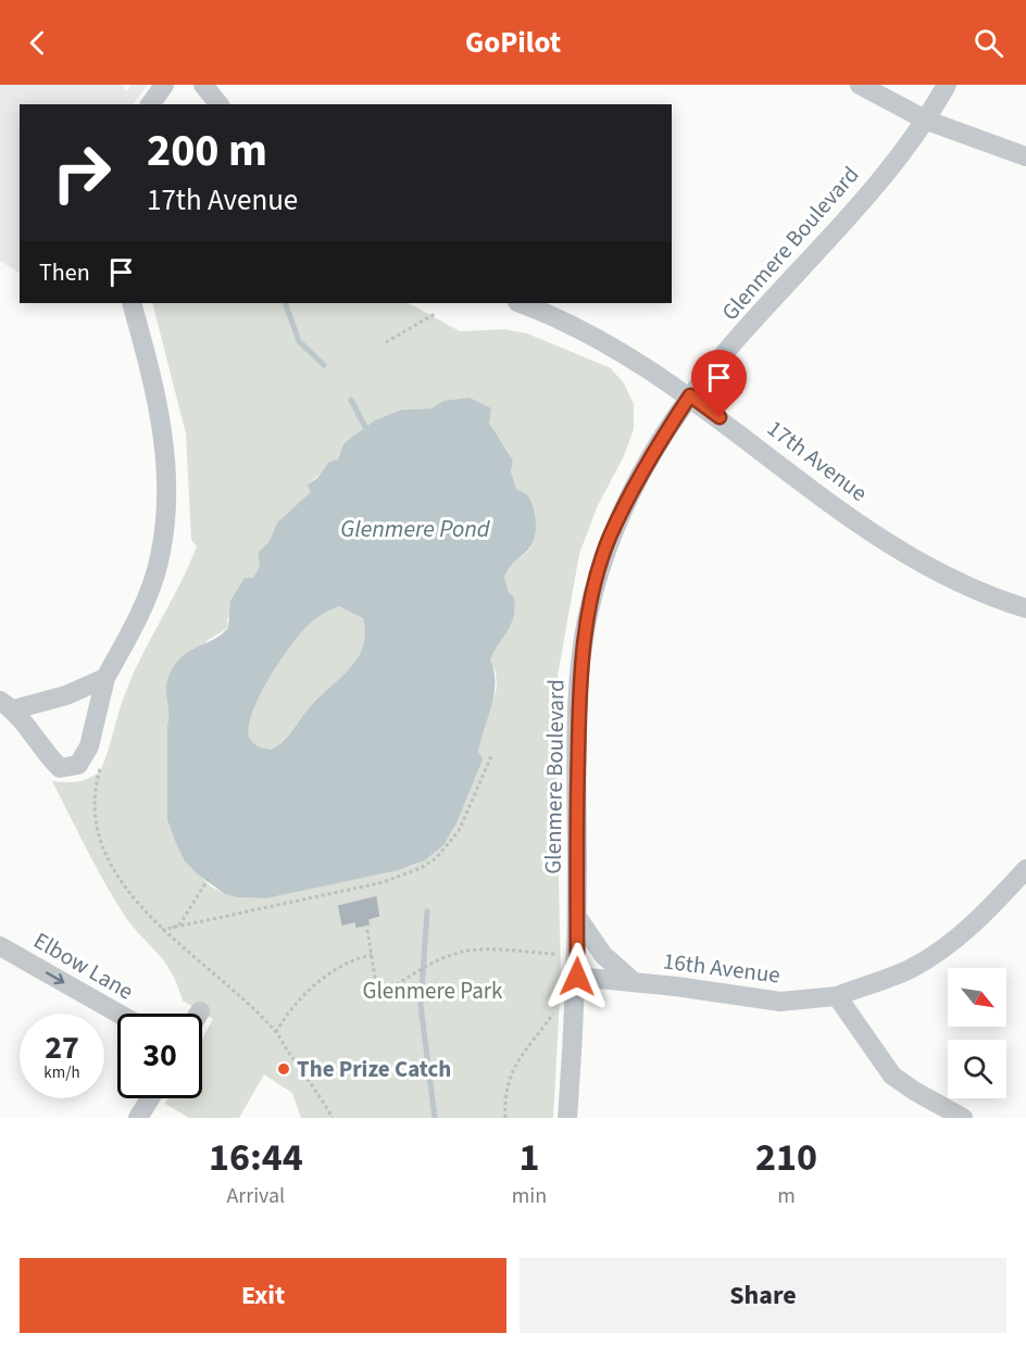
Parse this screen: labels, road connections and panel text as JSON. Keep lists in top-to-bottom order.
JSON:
{
  "streets": {
    "street": [
      "Glenmere Boulevard",
      "17th Avenue",
      "Elbow Lane",
      "16th Avenue"
    ]
  },
  "crossings": [
    ["Glenmere Boulevard", "17th Avenue"],
    ["Glenmere Boulevard", "16th Avenue"]
  ],
  "one_way": ["Elbow Lane"],
  "water": ["Glenmere Pond"],
  "parks": ["Glenmere Park"],
  "places": ["The Prize Catch"],
  "north": "bottom right",
  "page": {
    "header": "GoPilot",
    "turn": ["200 m", "17th Avenue"],
    "then": "Then",
    "speed": "27 km/h",
    "limit": "30",
    "eta": [
      "16:44",
      "Arrival",
      "1",
      "min",
      "210",
      "m"
    ],
    "buttons": ["Exit", "Share"]
  }
}
